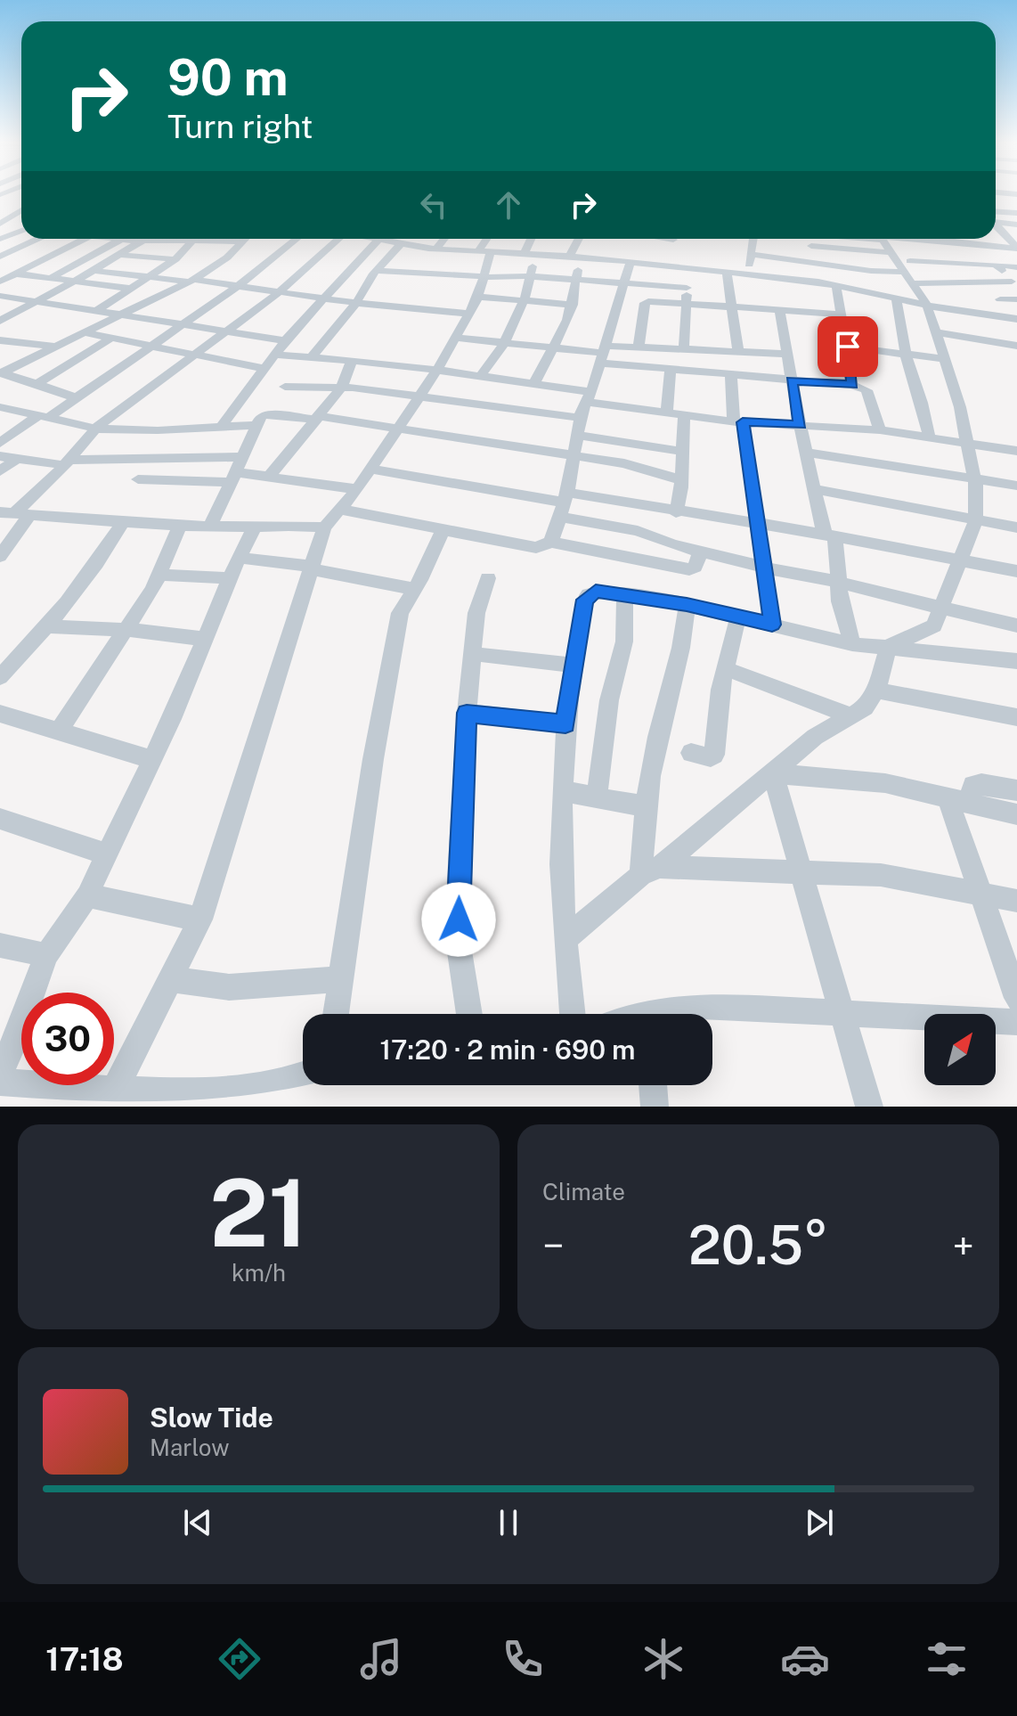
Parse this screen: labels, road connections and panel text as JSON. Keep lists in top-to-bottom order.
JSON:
{
  "north": "top right",
  "page": {
    "turn": ["90 m", "Turn right"],
    "limit": "30",
    "trip": "17:20 · 2 min · 690 m",
    "tile": [
      ["21", "km/h"],
      "Climate"
    ],
    "heat": ["−", "20.5°", "+"],
    "song": ["Slow Tide", "Marlow"],
    "tabs": "17:18"
  }
}
